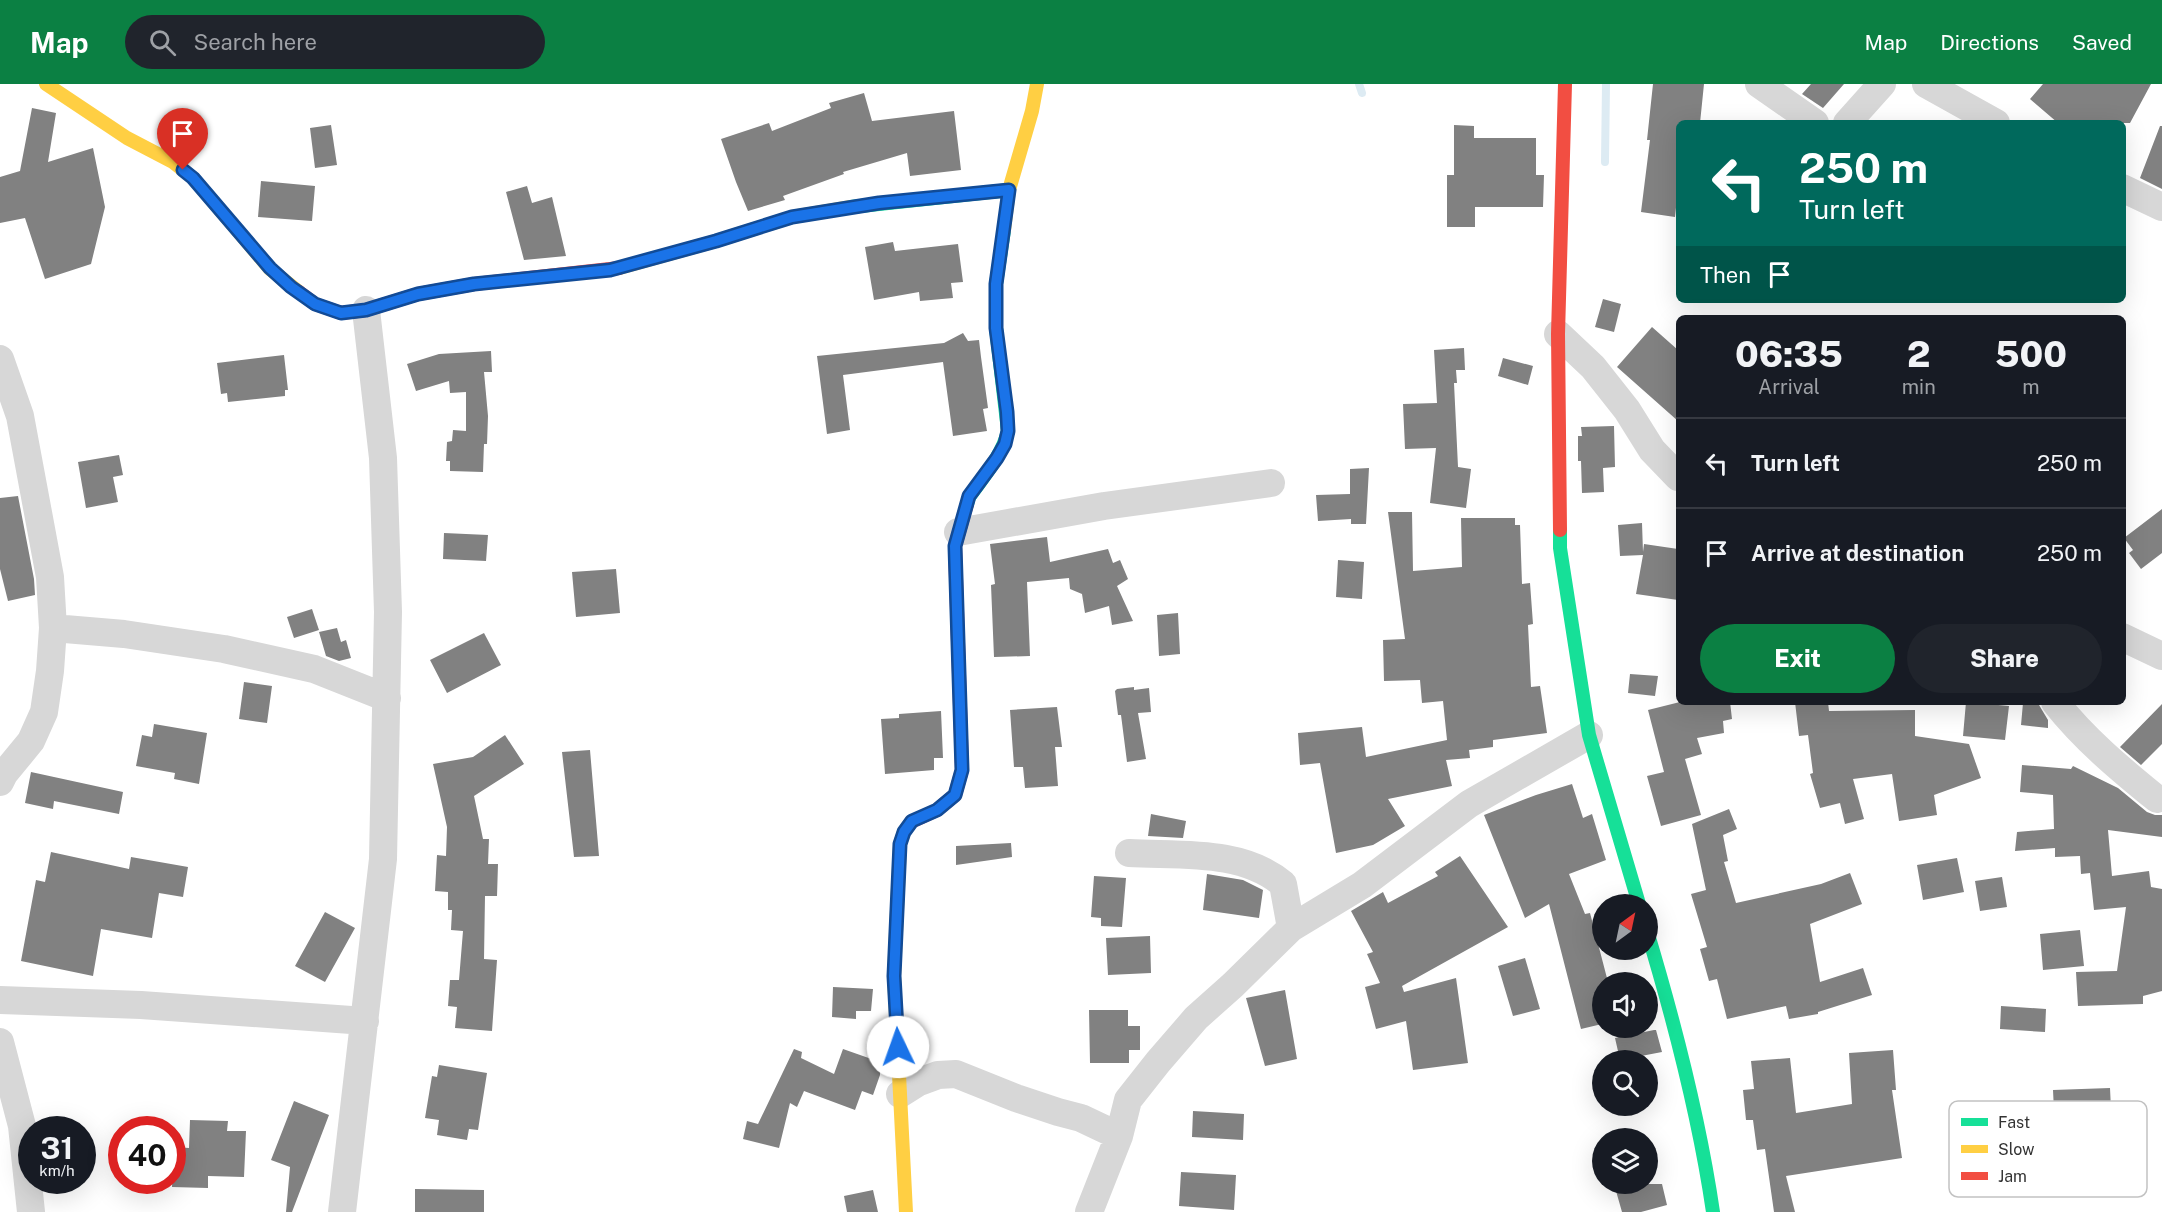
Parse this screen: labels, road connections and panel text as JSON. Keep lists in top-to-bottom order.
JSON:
{
  "legend": ["Fast", "Slow", "Jam"],
  "north": "top right",
  "page": {
    "header": "Map",
    "search": "Search here",
    "nav": ["Map", "Directions", "Saved"],
    "turn": ["250 m", "Turn left"],
    "then": "Then",
    "eta": [
      "06:35",
      "Arrival",
      "2",
      "min",
      "500",
      "m"
    ],
    "list": [
      {
        "name": "Turn left",
        "value": "250 m"
      },
      {
        "name": "Arrive at destination",
        "value": "250 m"
      }
    ],
    "buttons": ["Exit", "Share"],
    "speed": "31 km/h",
    "limit": "40"
  }
}
